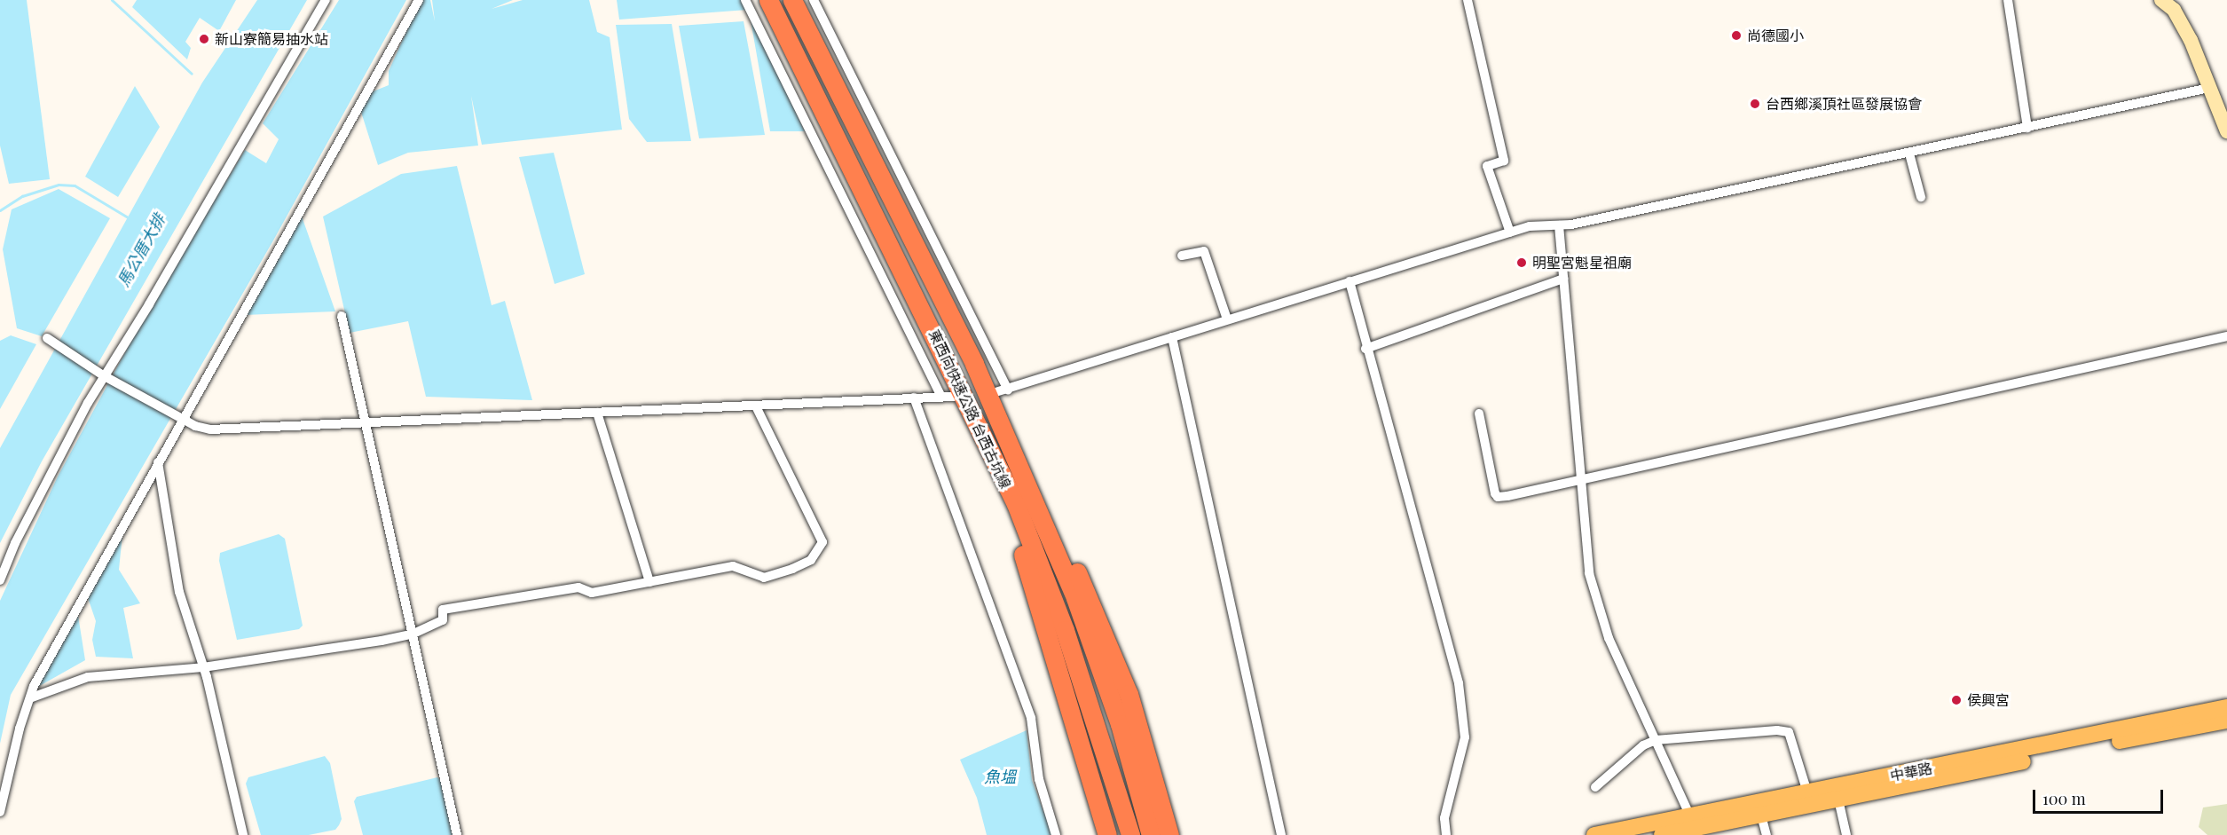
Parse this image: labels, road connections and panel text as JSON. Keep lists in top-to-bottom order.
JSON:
{
  "streets": {
    "highway": ["東西向快速公路 台西古坑線"],
    "main road": ["中華路"]
  },
  "water": ["馬公厝大排", "魚塭"],
  "places": [
    "尚德國小",
    "新山寮簡易抽水站",
    "台西鄉溪頂社區發展協會",
    "明聖宮魁星祖廟",
    "侯興宮"
  ],
  "scale_bar": "100 m"
}
